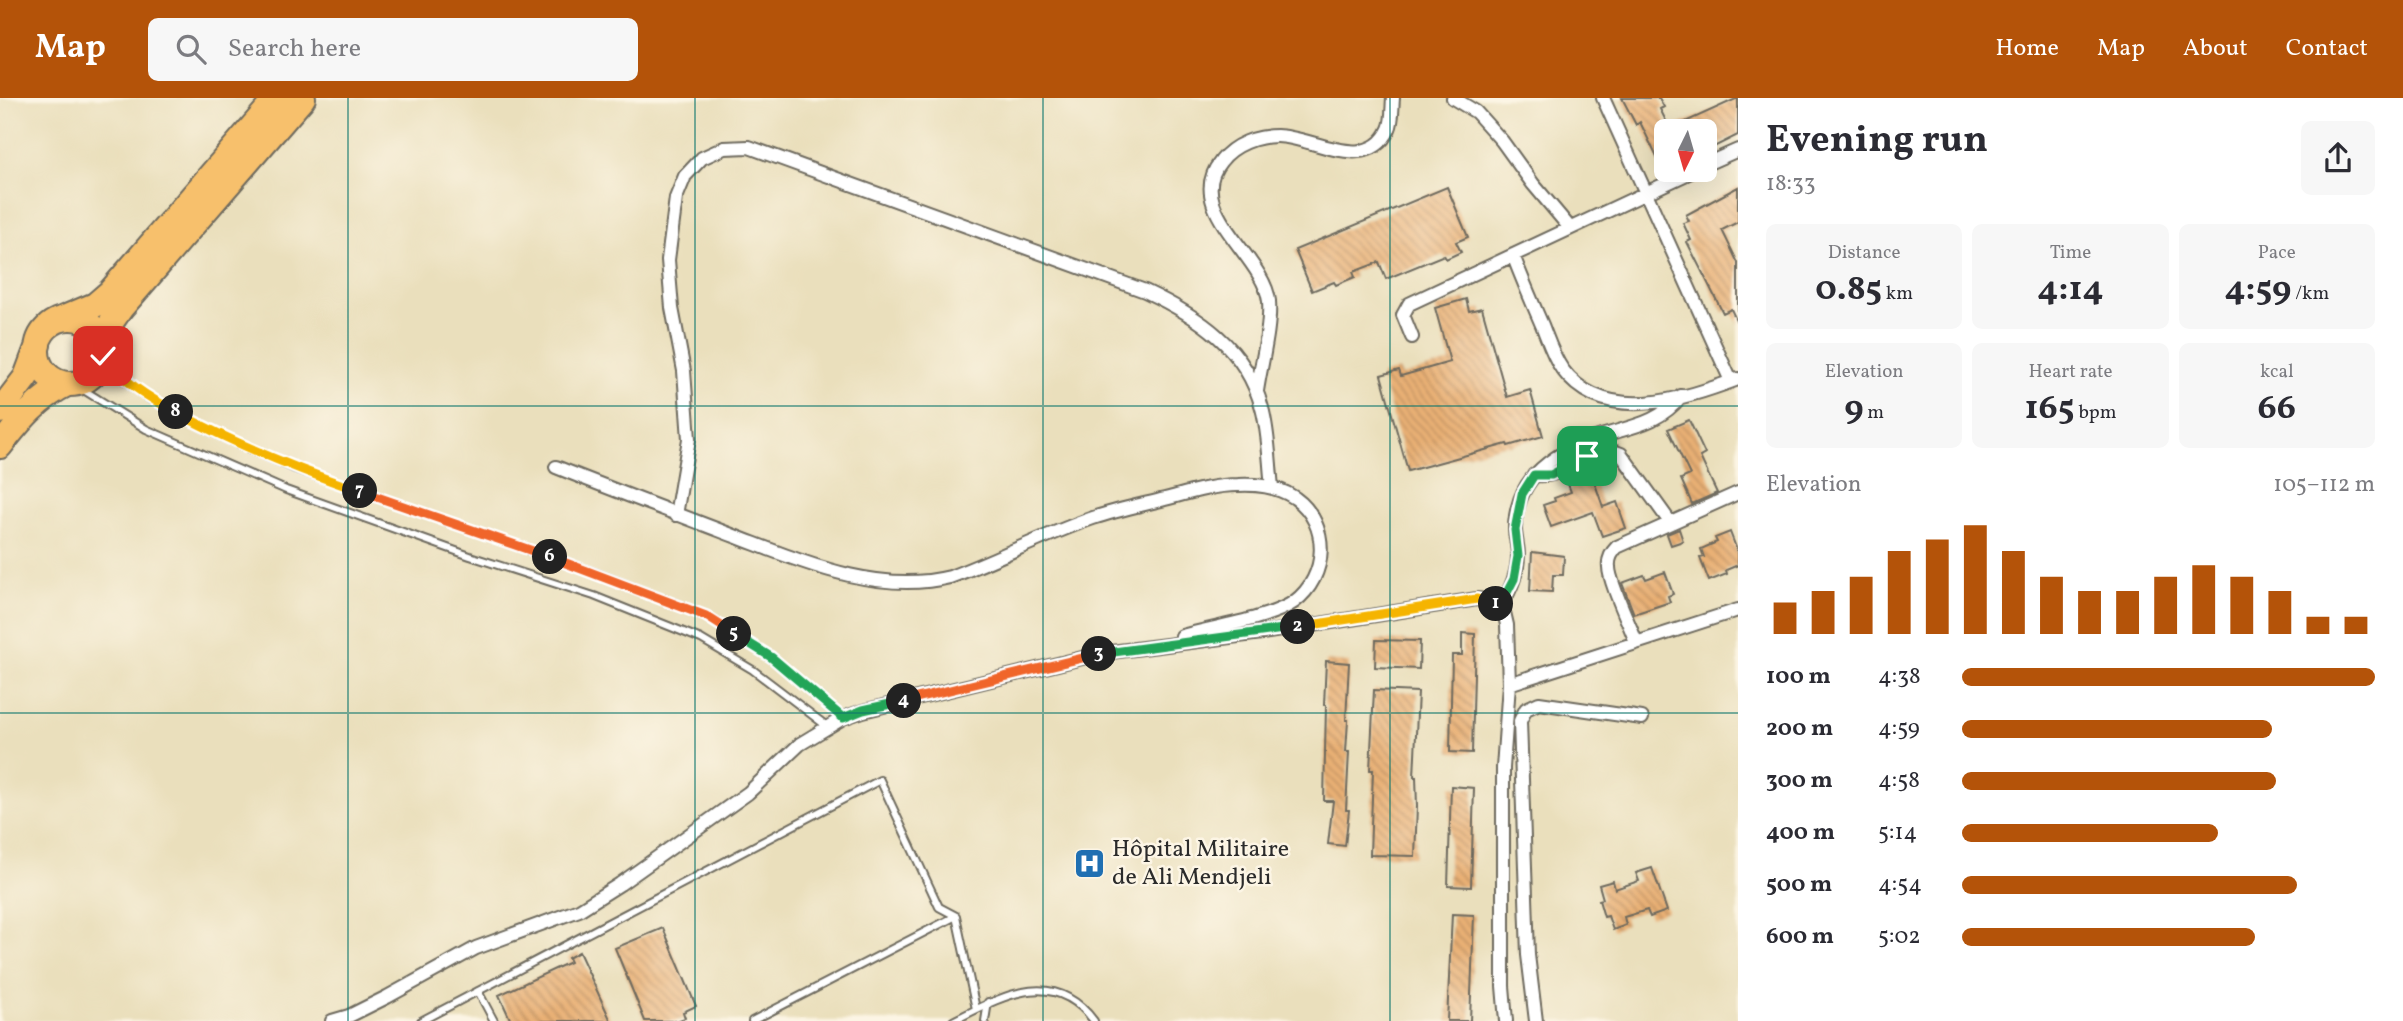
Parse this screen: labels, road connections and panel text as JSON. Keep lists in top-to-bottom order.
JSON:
{
  "places": {
    "hospital": ["Hôpital Militaire de Ali Mendjeli"]
  },
  "north": "bottom",
  "page": {
    "header": "Map",
    "search": "Search here",
    "nav": [
      "Home",
      "Map",
      "About",
      "Contact"
    ],
    "heading": ["Evening run", "18:33"],
    "stats": [
      ["Distance", "0.85 km"],
      ["Time", "4:14"],
      ["Pace", "4:59 /km"],
      ["Elevation", "9 m"],
      ["Heart rate", "165 bpm"],
      ["kcal", "66"]
    ],
    "pins": [
      "8",
      "7",
      "6",
      "1",
      "2",
      "5",
      "3",
      "4"
    ],
    "chart": ["Elevation", "105–112 m"],
    "list": [
      {
        "name": "100 m",
        "note": "4:38"
      },
      {
        "name": "200 m",
        "note": "4:59"
      },
      {
        "name": "300 m",
        "note": "4:58"
      },
      {
        "name": "400 m",
        "note": "5:14"
      },
      {
        "name": "500 m",
        "note": "4:54"
      },
      {
        "name": "600 m",
        "note": "5:02"
      }
    ]
  }
}
